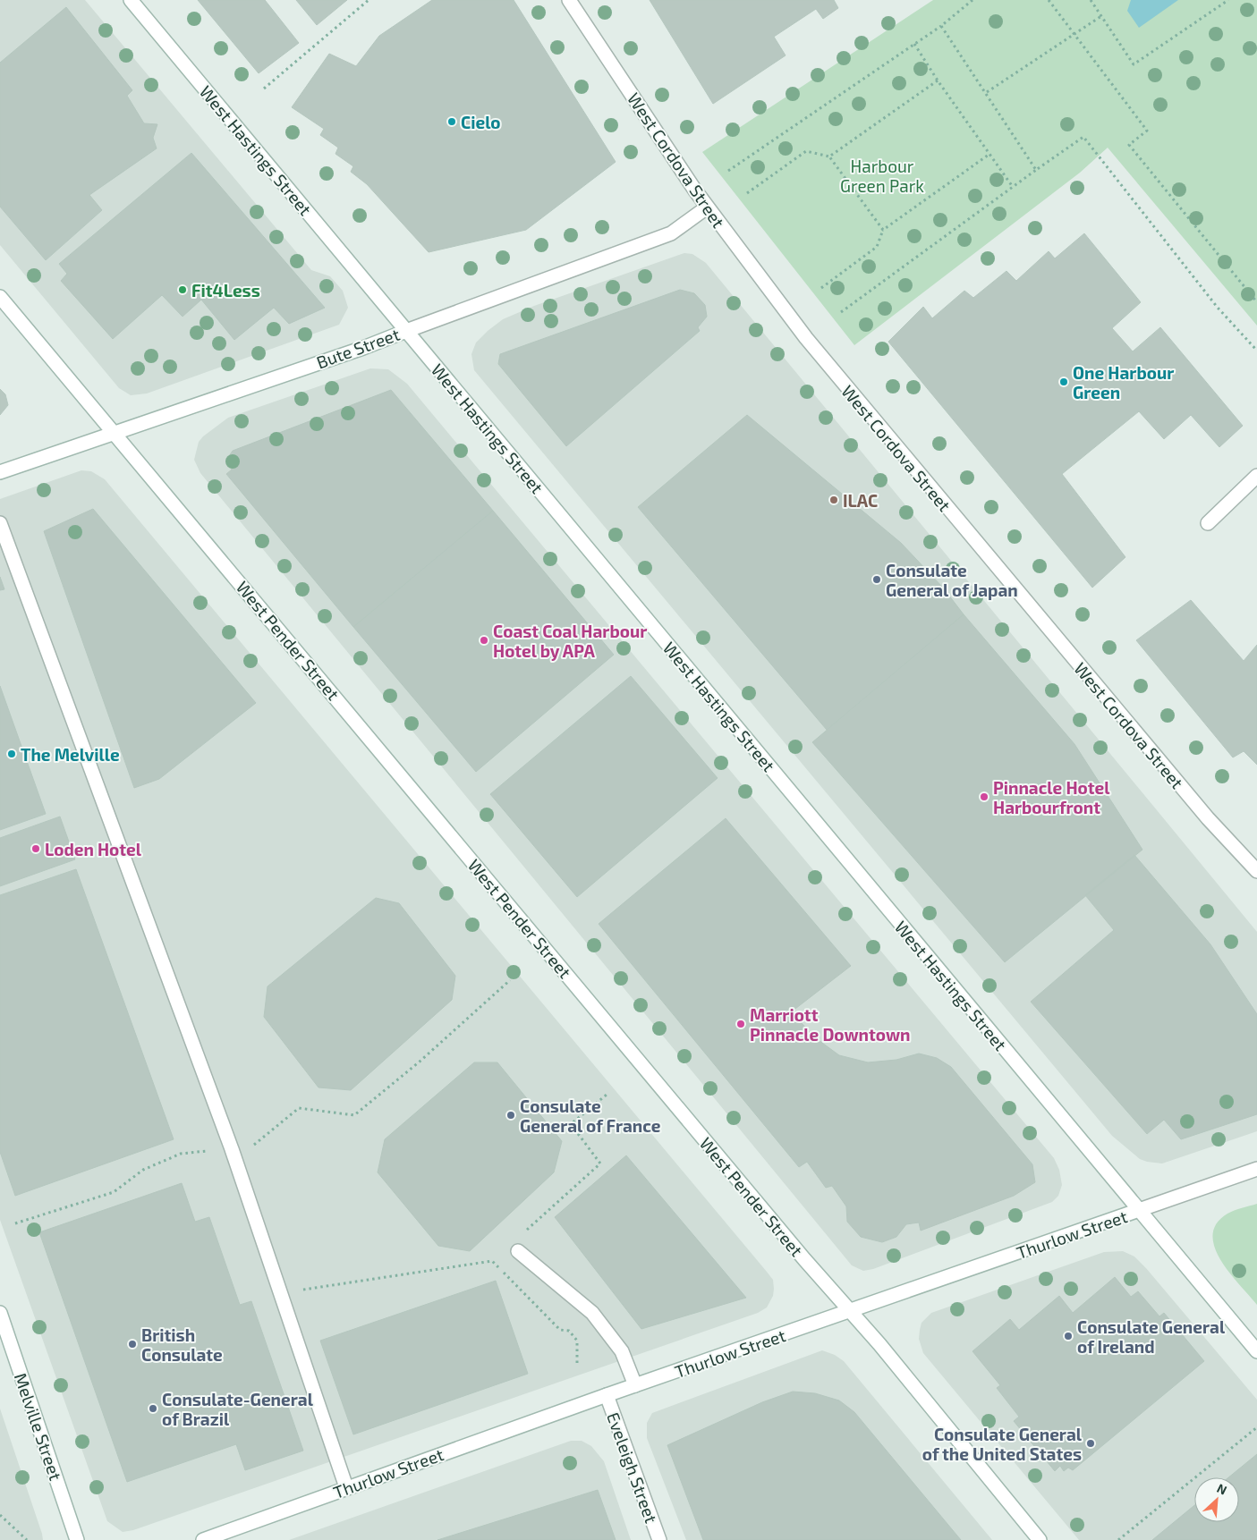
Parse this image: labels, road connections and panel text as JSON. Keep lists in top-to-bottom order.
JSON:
{
  "streets": {
    "street": [
      "West Hastings Street",
      "West Cordova Street",
      "Bute Street",
      "West Pender Street",
      "Thurlow Street",
      "Melville Street",
      "Eveleigh Street"
    ]
  },
  "crossings": [
    ["West Hastings Street", "Bute Street"],
    ["West Hastings Street", "Thurlow Street"],
    ["West Cordova Street", "Bute Street"],
    ["Bute Street", "West Pender Street"],
    ["West Pender Street", "Thurlow Street"],
    ["Thurlow Street", "Eveleigh Street"]
  ],
  "parks": ["Harbour Green Park"],
  "places": [
    "Cielo",
    "Fit4Less",
    "One Harbour Green",
    "ILAC",
    "Consulate General of Japan",
    "Coast Coal Harbour Hotel by APA",
    "The Melville",
    "Pinnacle Hotel Harbourfront",
    "Loden Hotel",
    "Marriott Pinnacle Downtown",
    "Consulate General of France",
    "Consulate General of Ireland",
    "British Consulate",
    "Consulate-General of Brazil",
    "Consulate General of the United States"
  ],
  "north": "top right"
}
